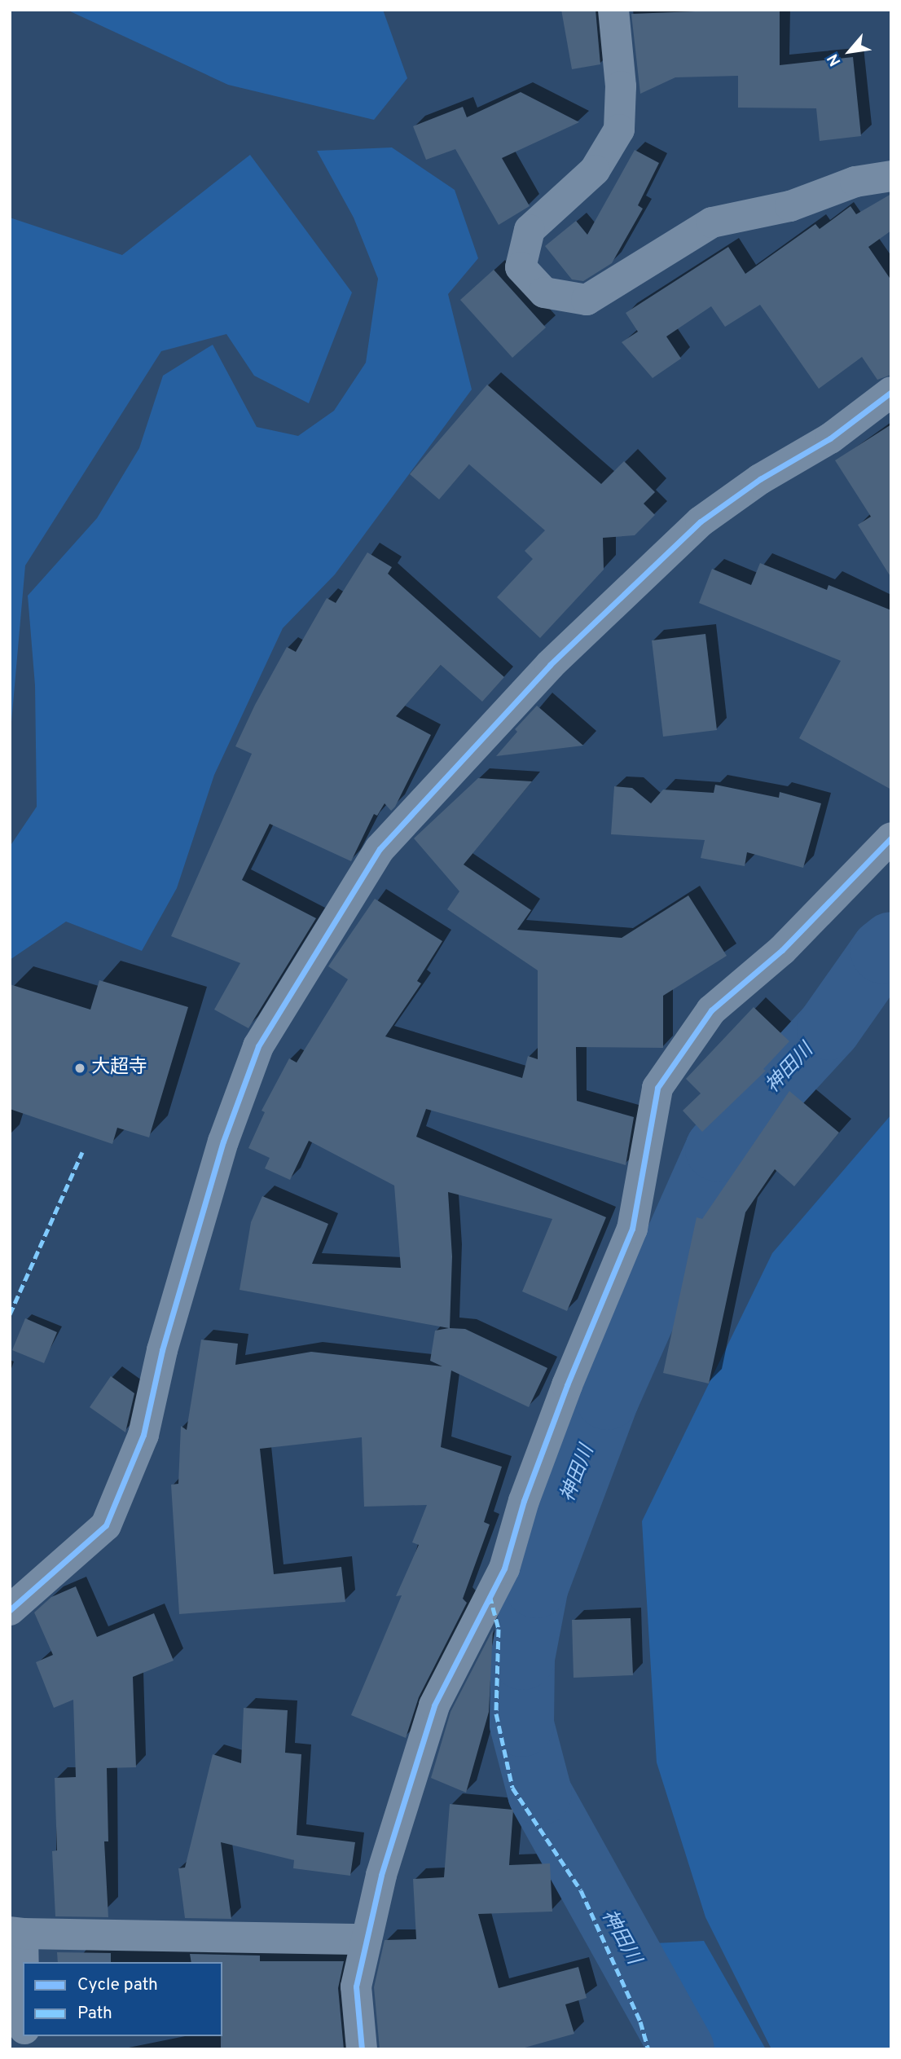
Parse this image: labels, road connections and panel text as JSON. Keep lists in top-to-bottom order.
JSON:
{
  "water": ["神田川"],
  "places": ["大超寺"],
  "legend": ["Cycle path", "Path"],
  "north": "bottom left"
}
